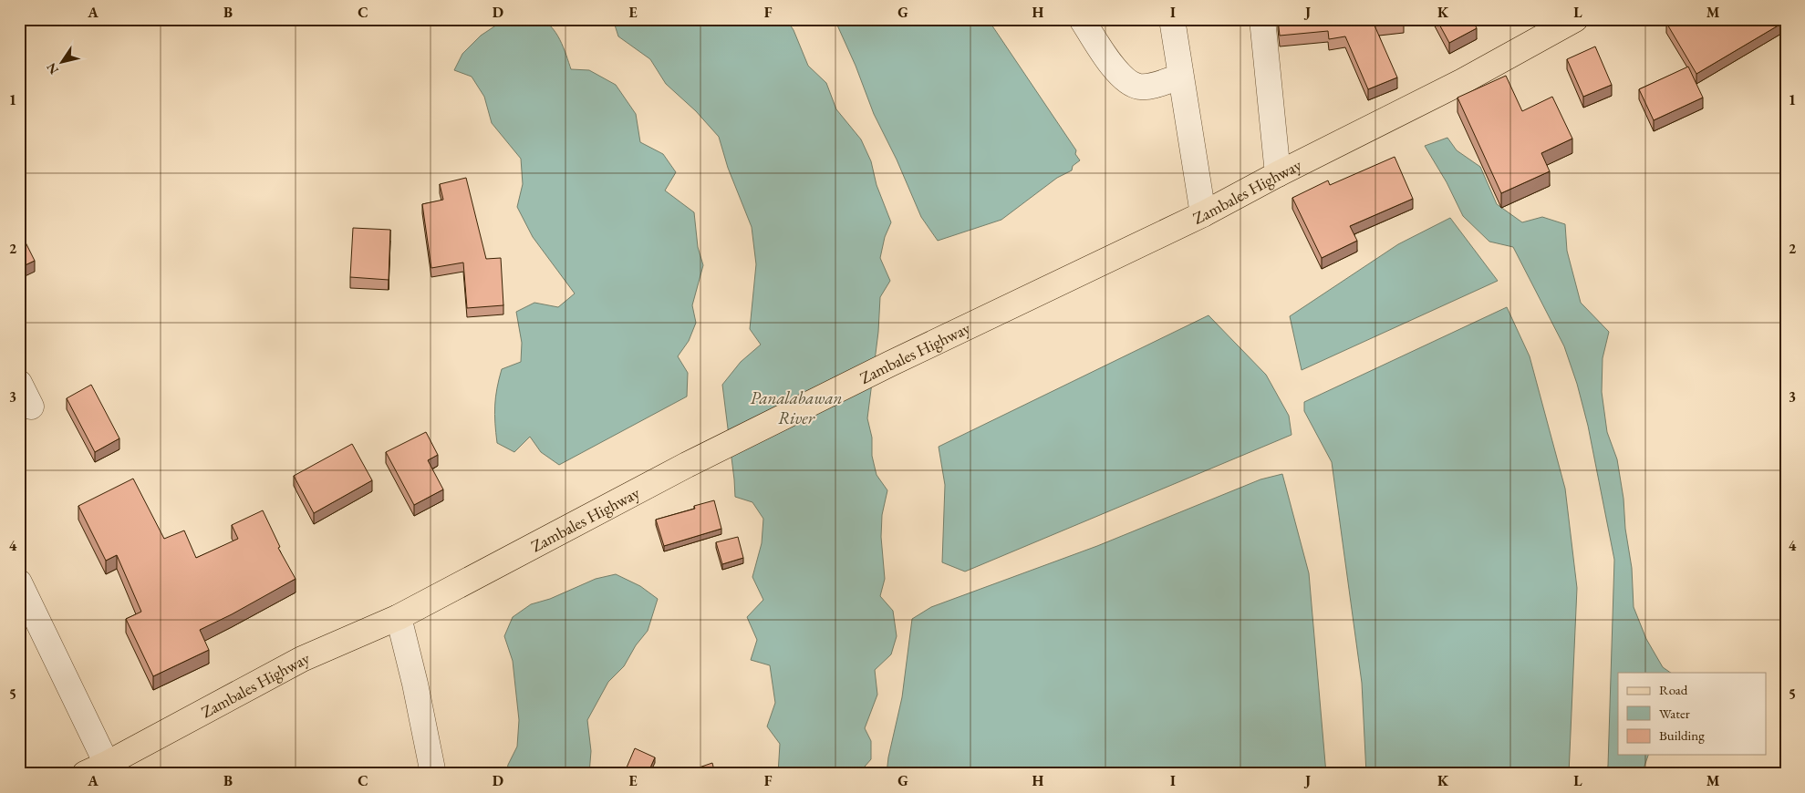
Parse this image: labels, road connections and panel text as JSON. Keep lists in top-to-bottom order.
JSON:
{
  "streets": {
    "main road": ["Zambales Highway"]
  },
  "water": ["Panalabawan River"],
  "legend": ["Road", "Water", "Building"],
  "north": "bottom left",
  "grid": {
    "columns": [
      "A",
      "B",
      "C",
      "D",
      "E",
      "F",
      "G",
      "H",
      "I",
      "J",
      "K",
      "L",
      "M"
    ],
    "rows": [
      "1",
      "2",
      "3",
      "4",
      "5"
    ]
  }
}
